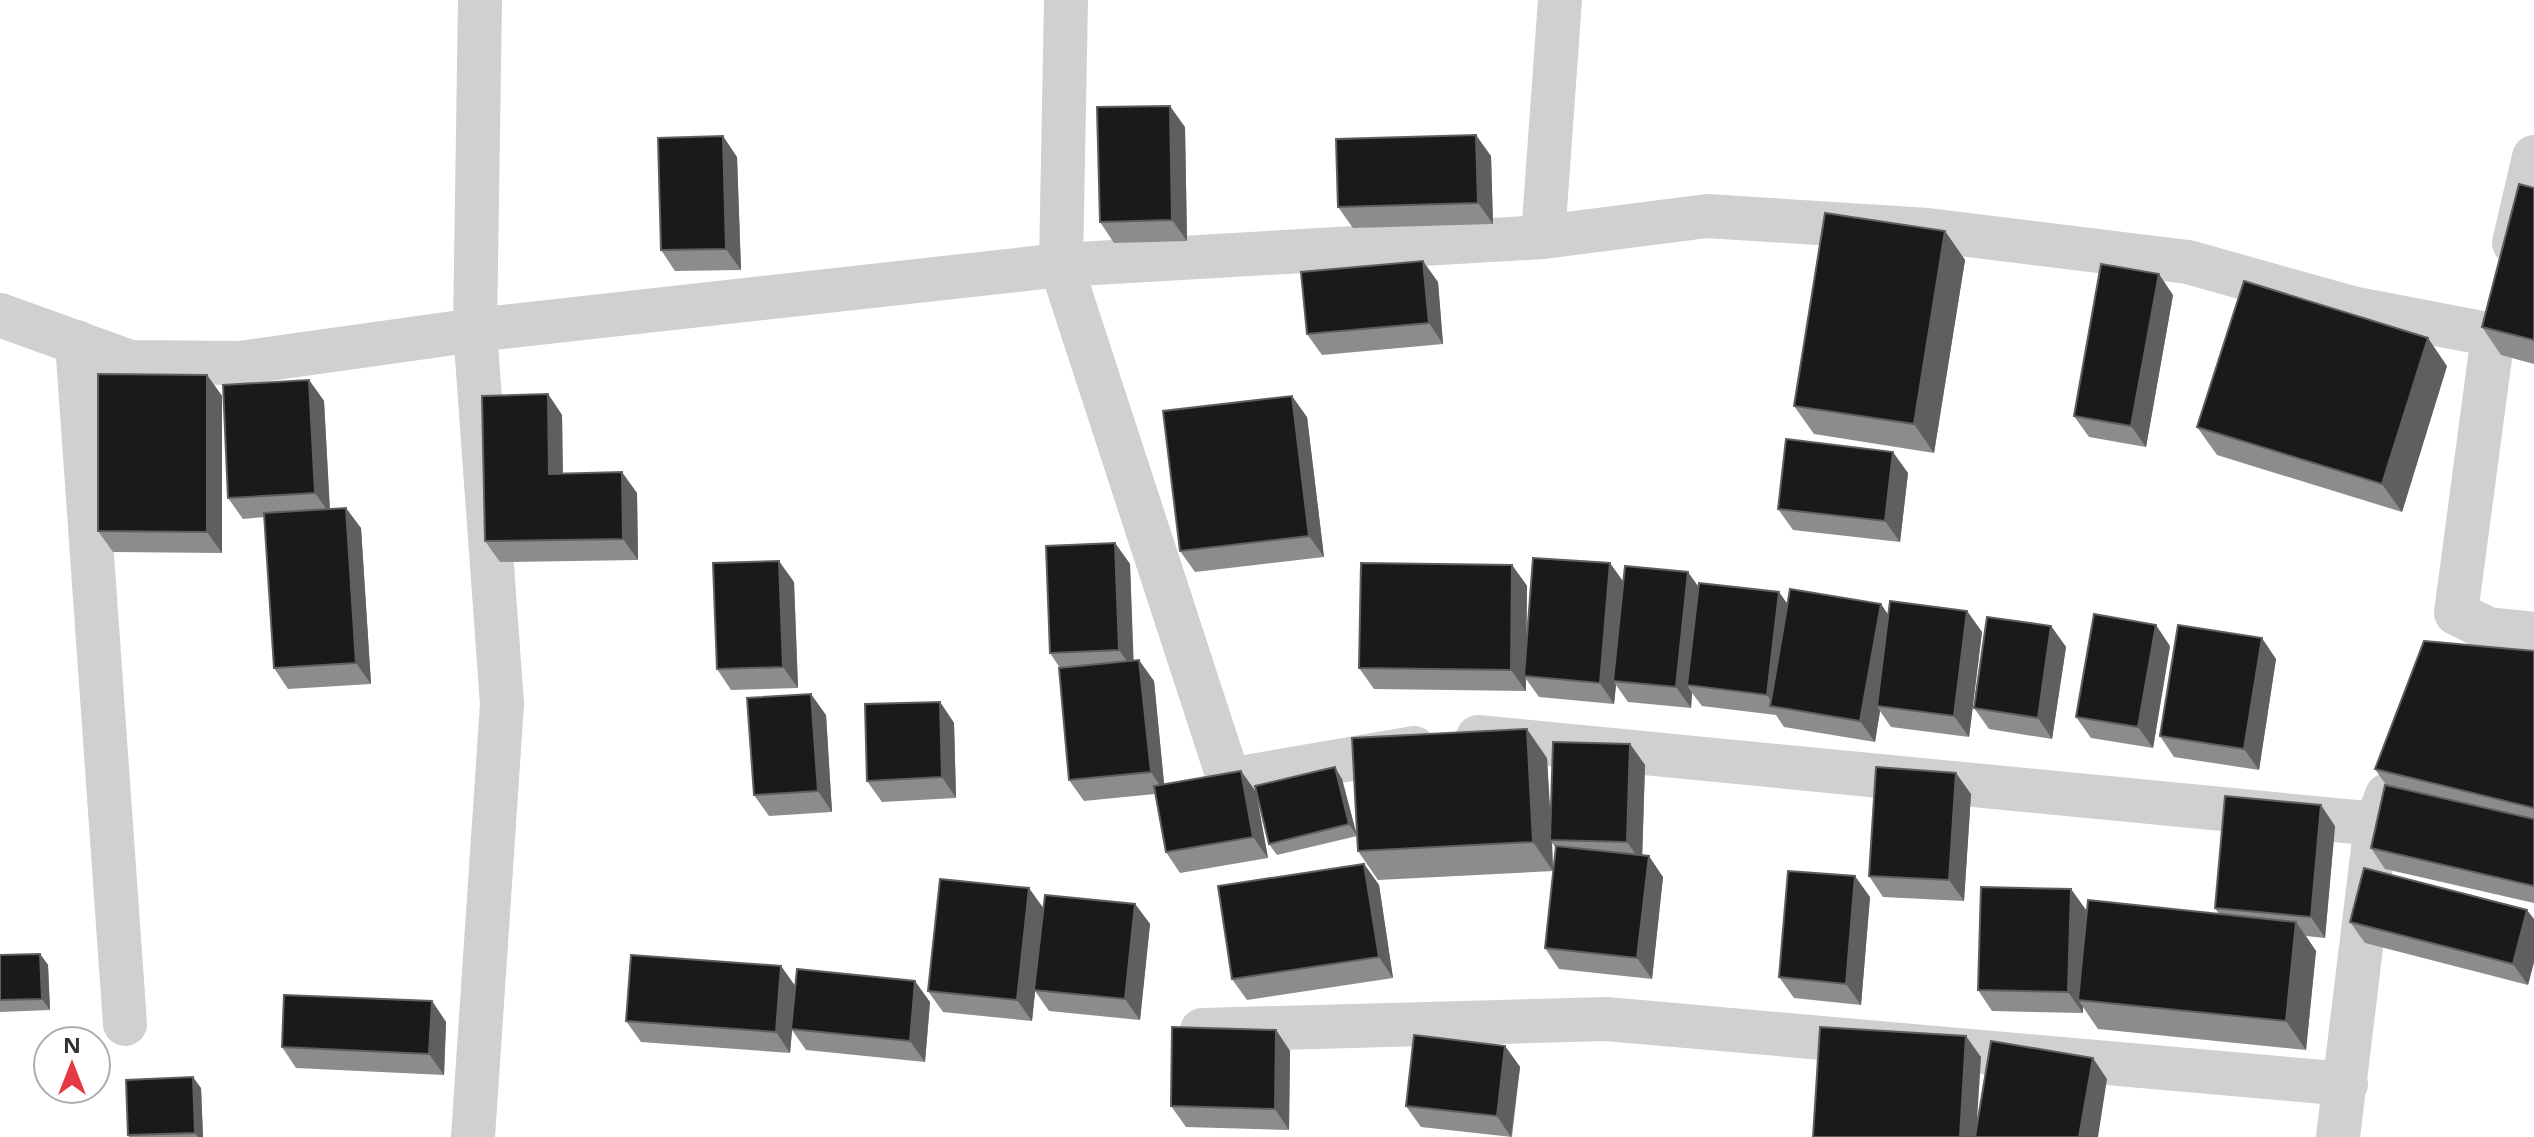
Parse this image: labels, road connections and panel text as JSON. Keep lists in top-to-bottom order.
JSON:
{
  "north": "top"
}
